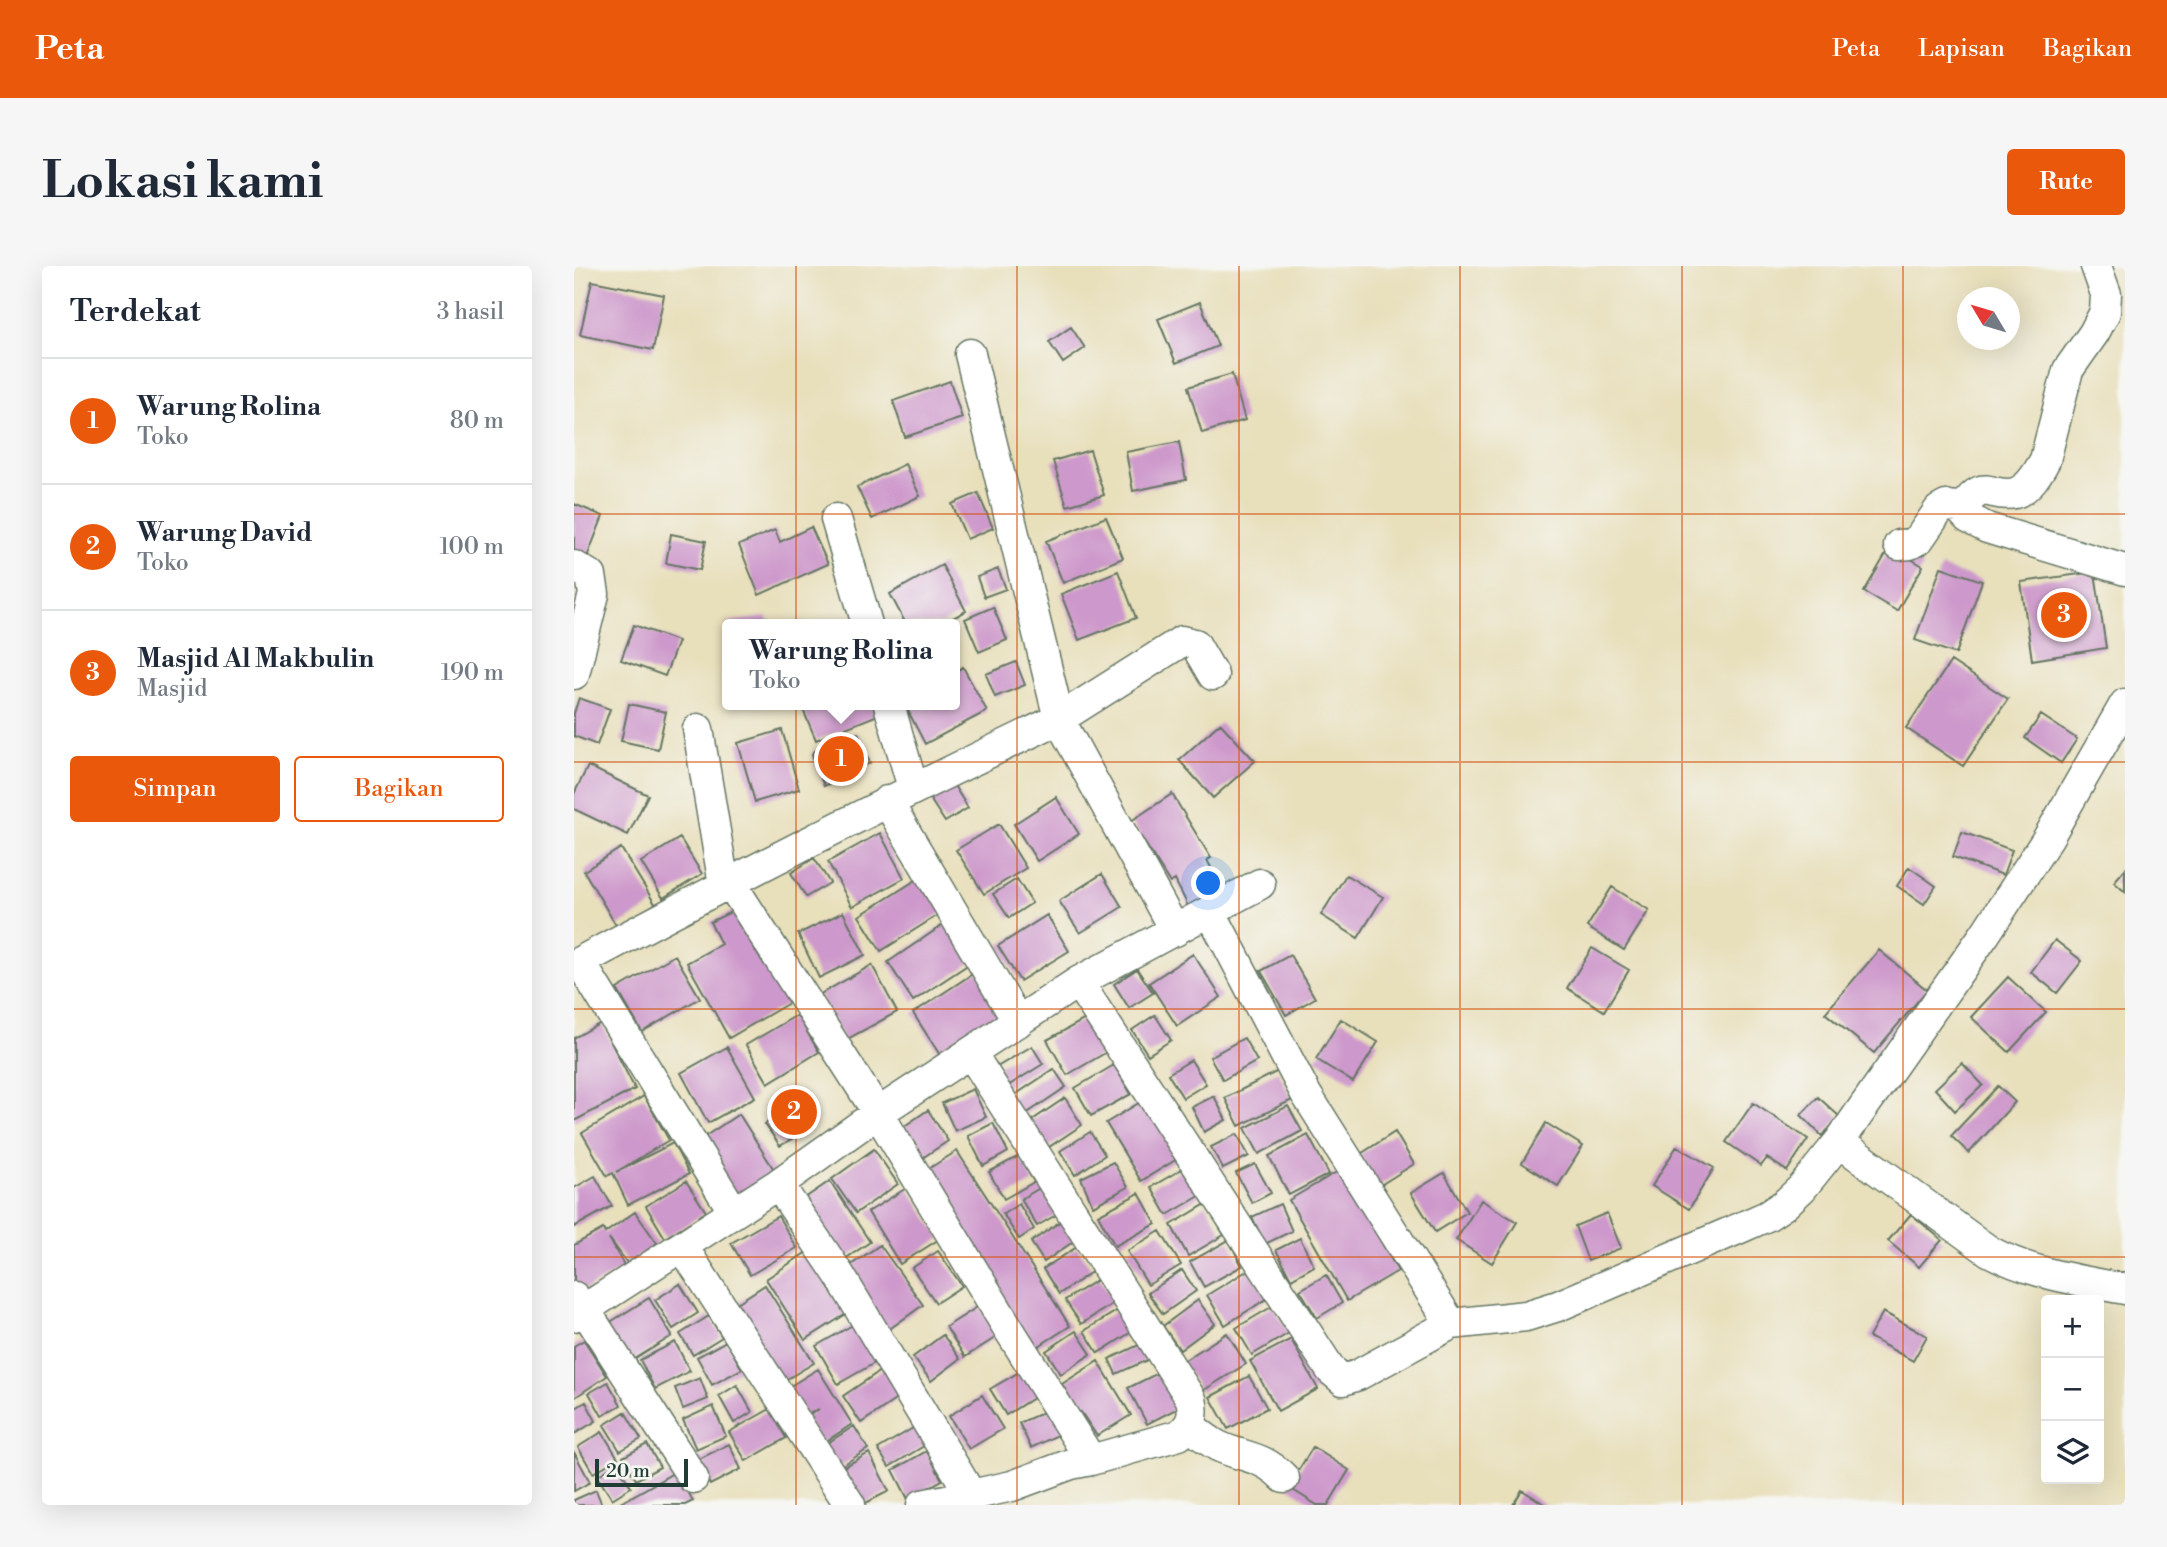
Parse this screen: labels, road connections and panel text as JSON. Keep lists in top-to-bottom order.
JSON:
{
  "scale_bar": "20 m",
  "north": "top left",
  "page": {
    "header": "Peta",
    "nav": ["Peta", "Lapisan", "Bagikan"],
    "buttons": [
      "Rute",
      ["Simpan", "Bagikan"]
    ],
    "title": "Lokasi kami",
    "heading": ["Terdekat", "3 hasil"],
    "list": [
      {
        "mark": "1",
        "name": "Warung Rolina",
        "note": "Toko",
        "value": "80 m"
      },
      {
        "mark": "2",
        "name": "Warung David",
        "note": "Toko",
        "value": "100 m"
      },
      {
        "mark": "3",
        "name": "Masjid Al Makbulin",
        "note": "Masjid",
        "value": "190 m"
      }
    ],
    "pins": ["3", "1", "2"],
    "popup": ["Warung Rolina", "Toko"],
    "map_buttons": ["+", "−"],
    "scale": "20 m"
  }
}
